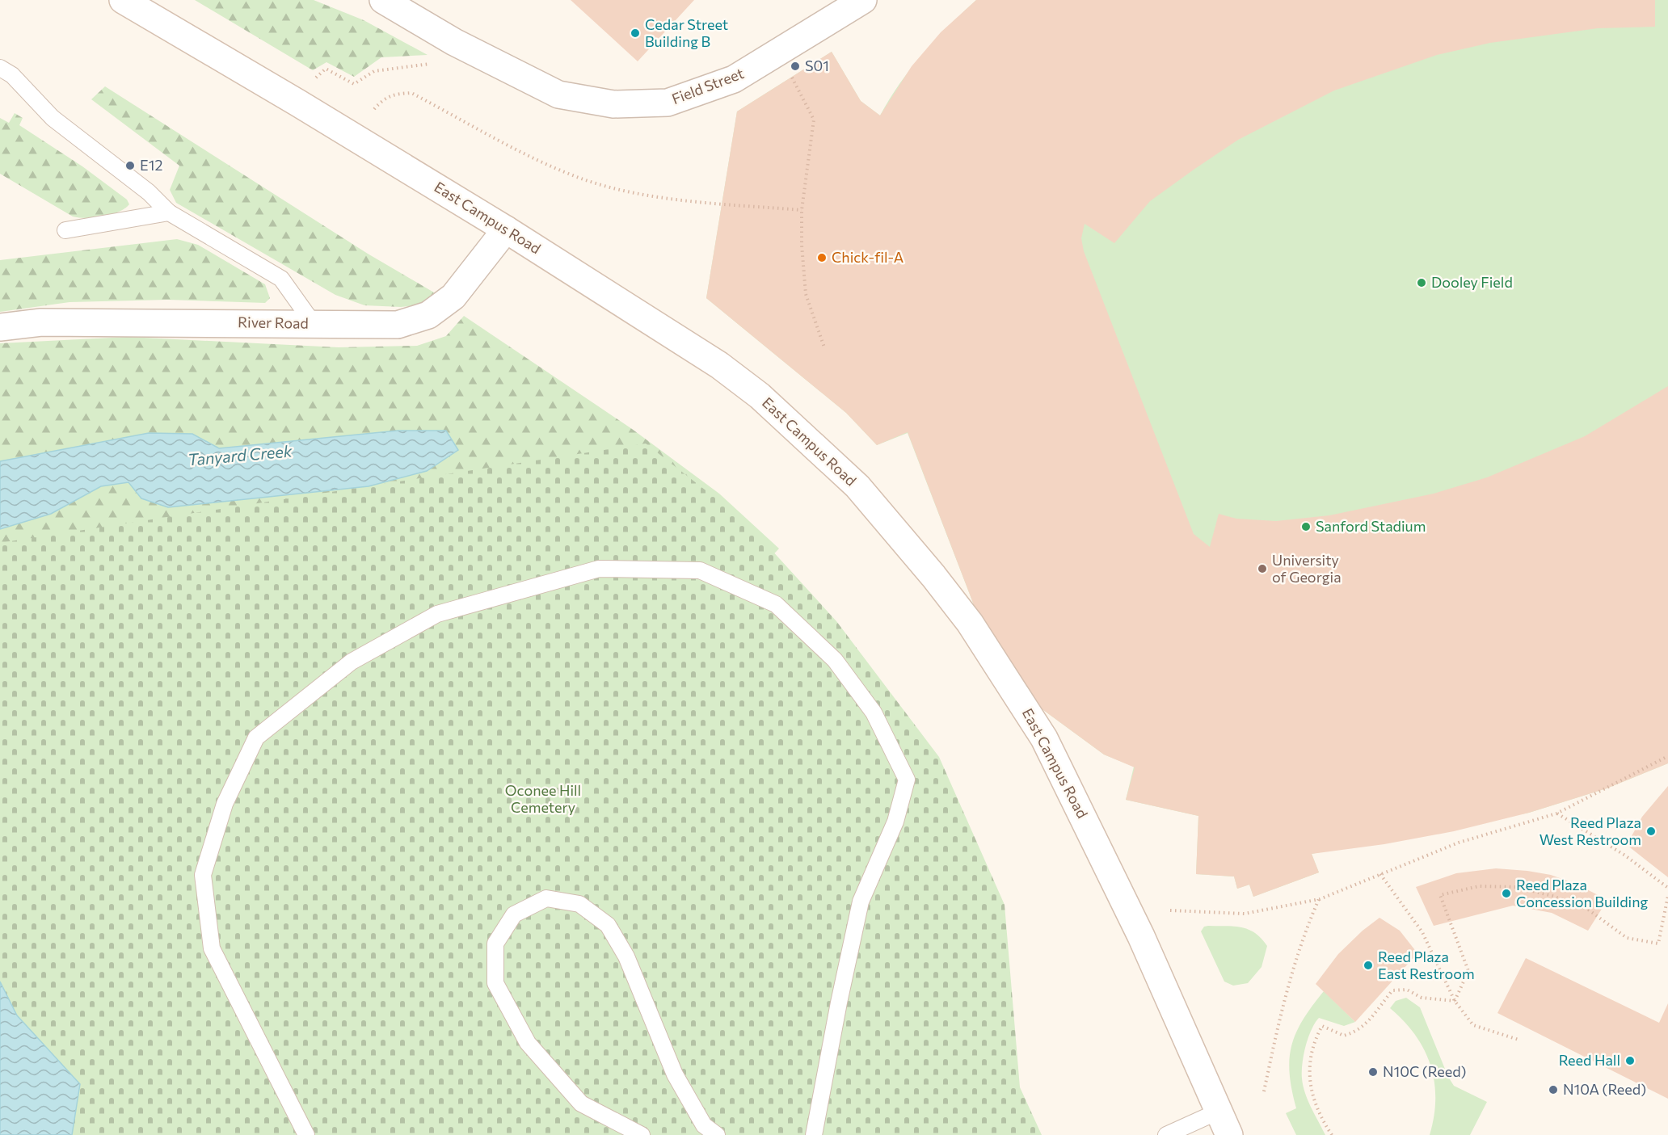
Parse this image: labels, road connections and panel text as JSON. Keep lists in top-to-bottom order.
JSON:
{
  "streets": {
    "main road": ["Field Street", "East Campus Road", "River Road"]
  },
  "crossings": [
    ["East Campus Road", "River Road"]
  ],
  "water": ["Tanyard Creek"],
  "parks": ["Oconee Hill Cemetery"],
  "places": [
    "Cedar Street Building B",
    "S01",
    "E12",
    "Chick-fil-A",
    "Dooley Field",
    "Sanford Stadium",
    "University of Georgia",
    "Reed Plaza West Restroom",
    "Reed Plaza Concession Building",
    "Reed Plaza East Restroom",
    "Reed Hall",
    "N10C (Reed)",
    "N10A (Reed)"
  ]
}
